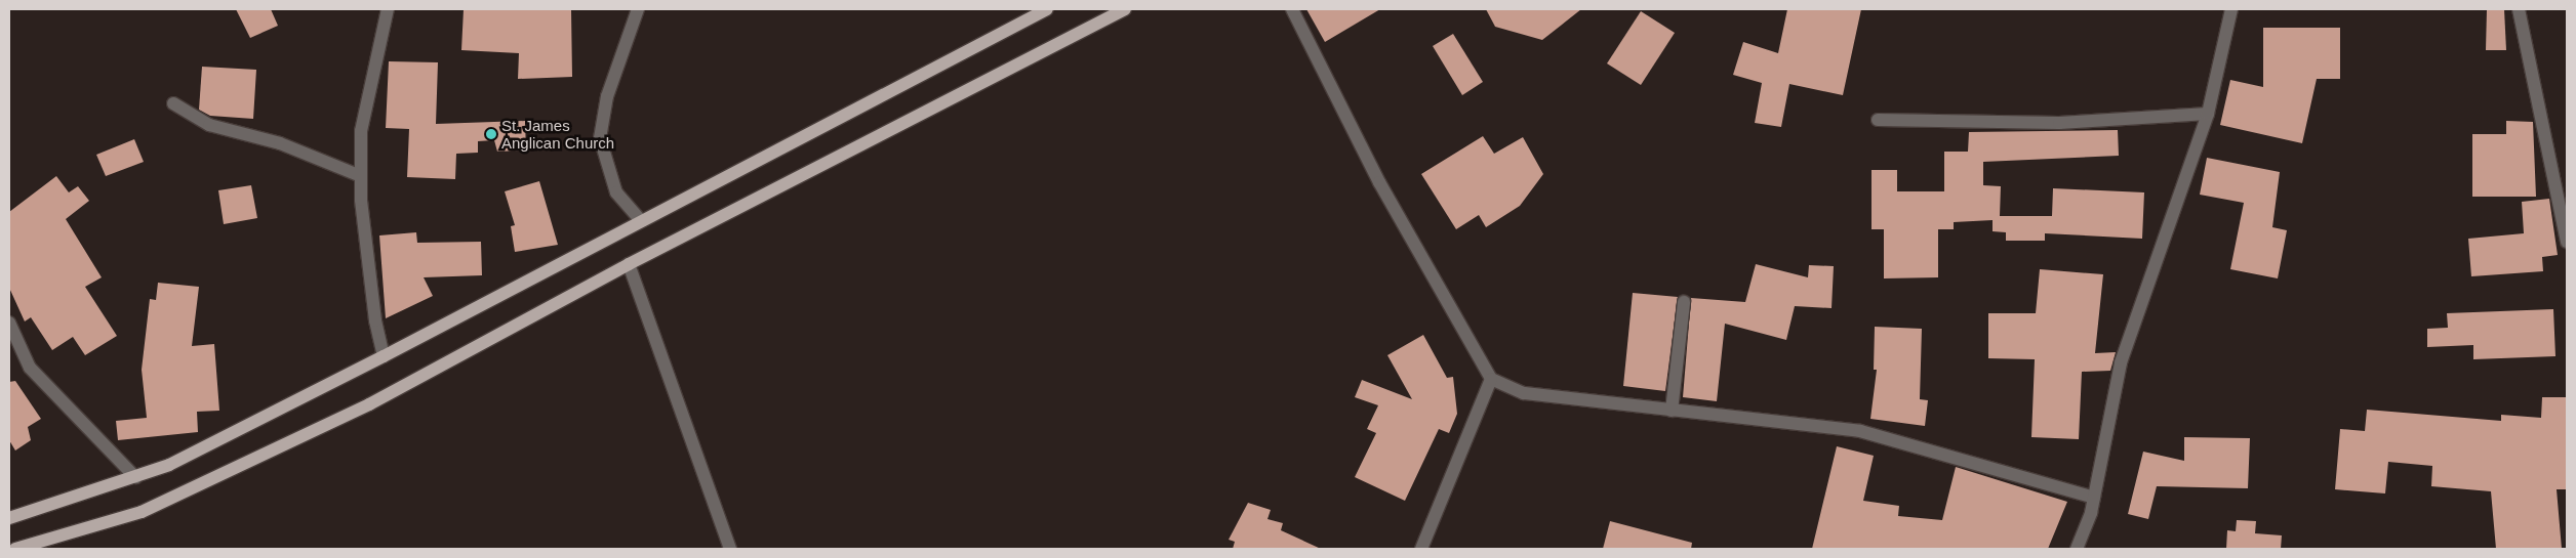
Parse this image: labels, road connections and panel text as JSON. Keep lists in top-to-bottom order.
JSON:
{
  "places": ["St. James Anglican Church"]
}
